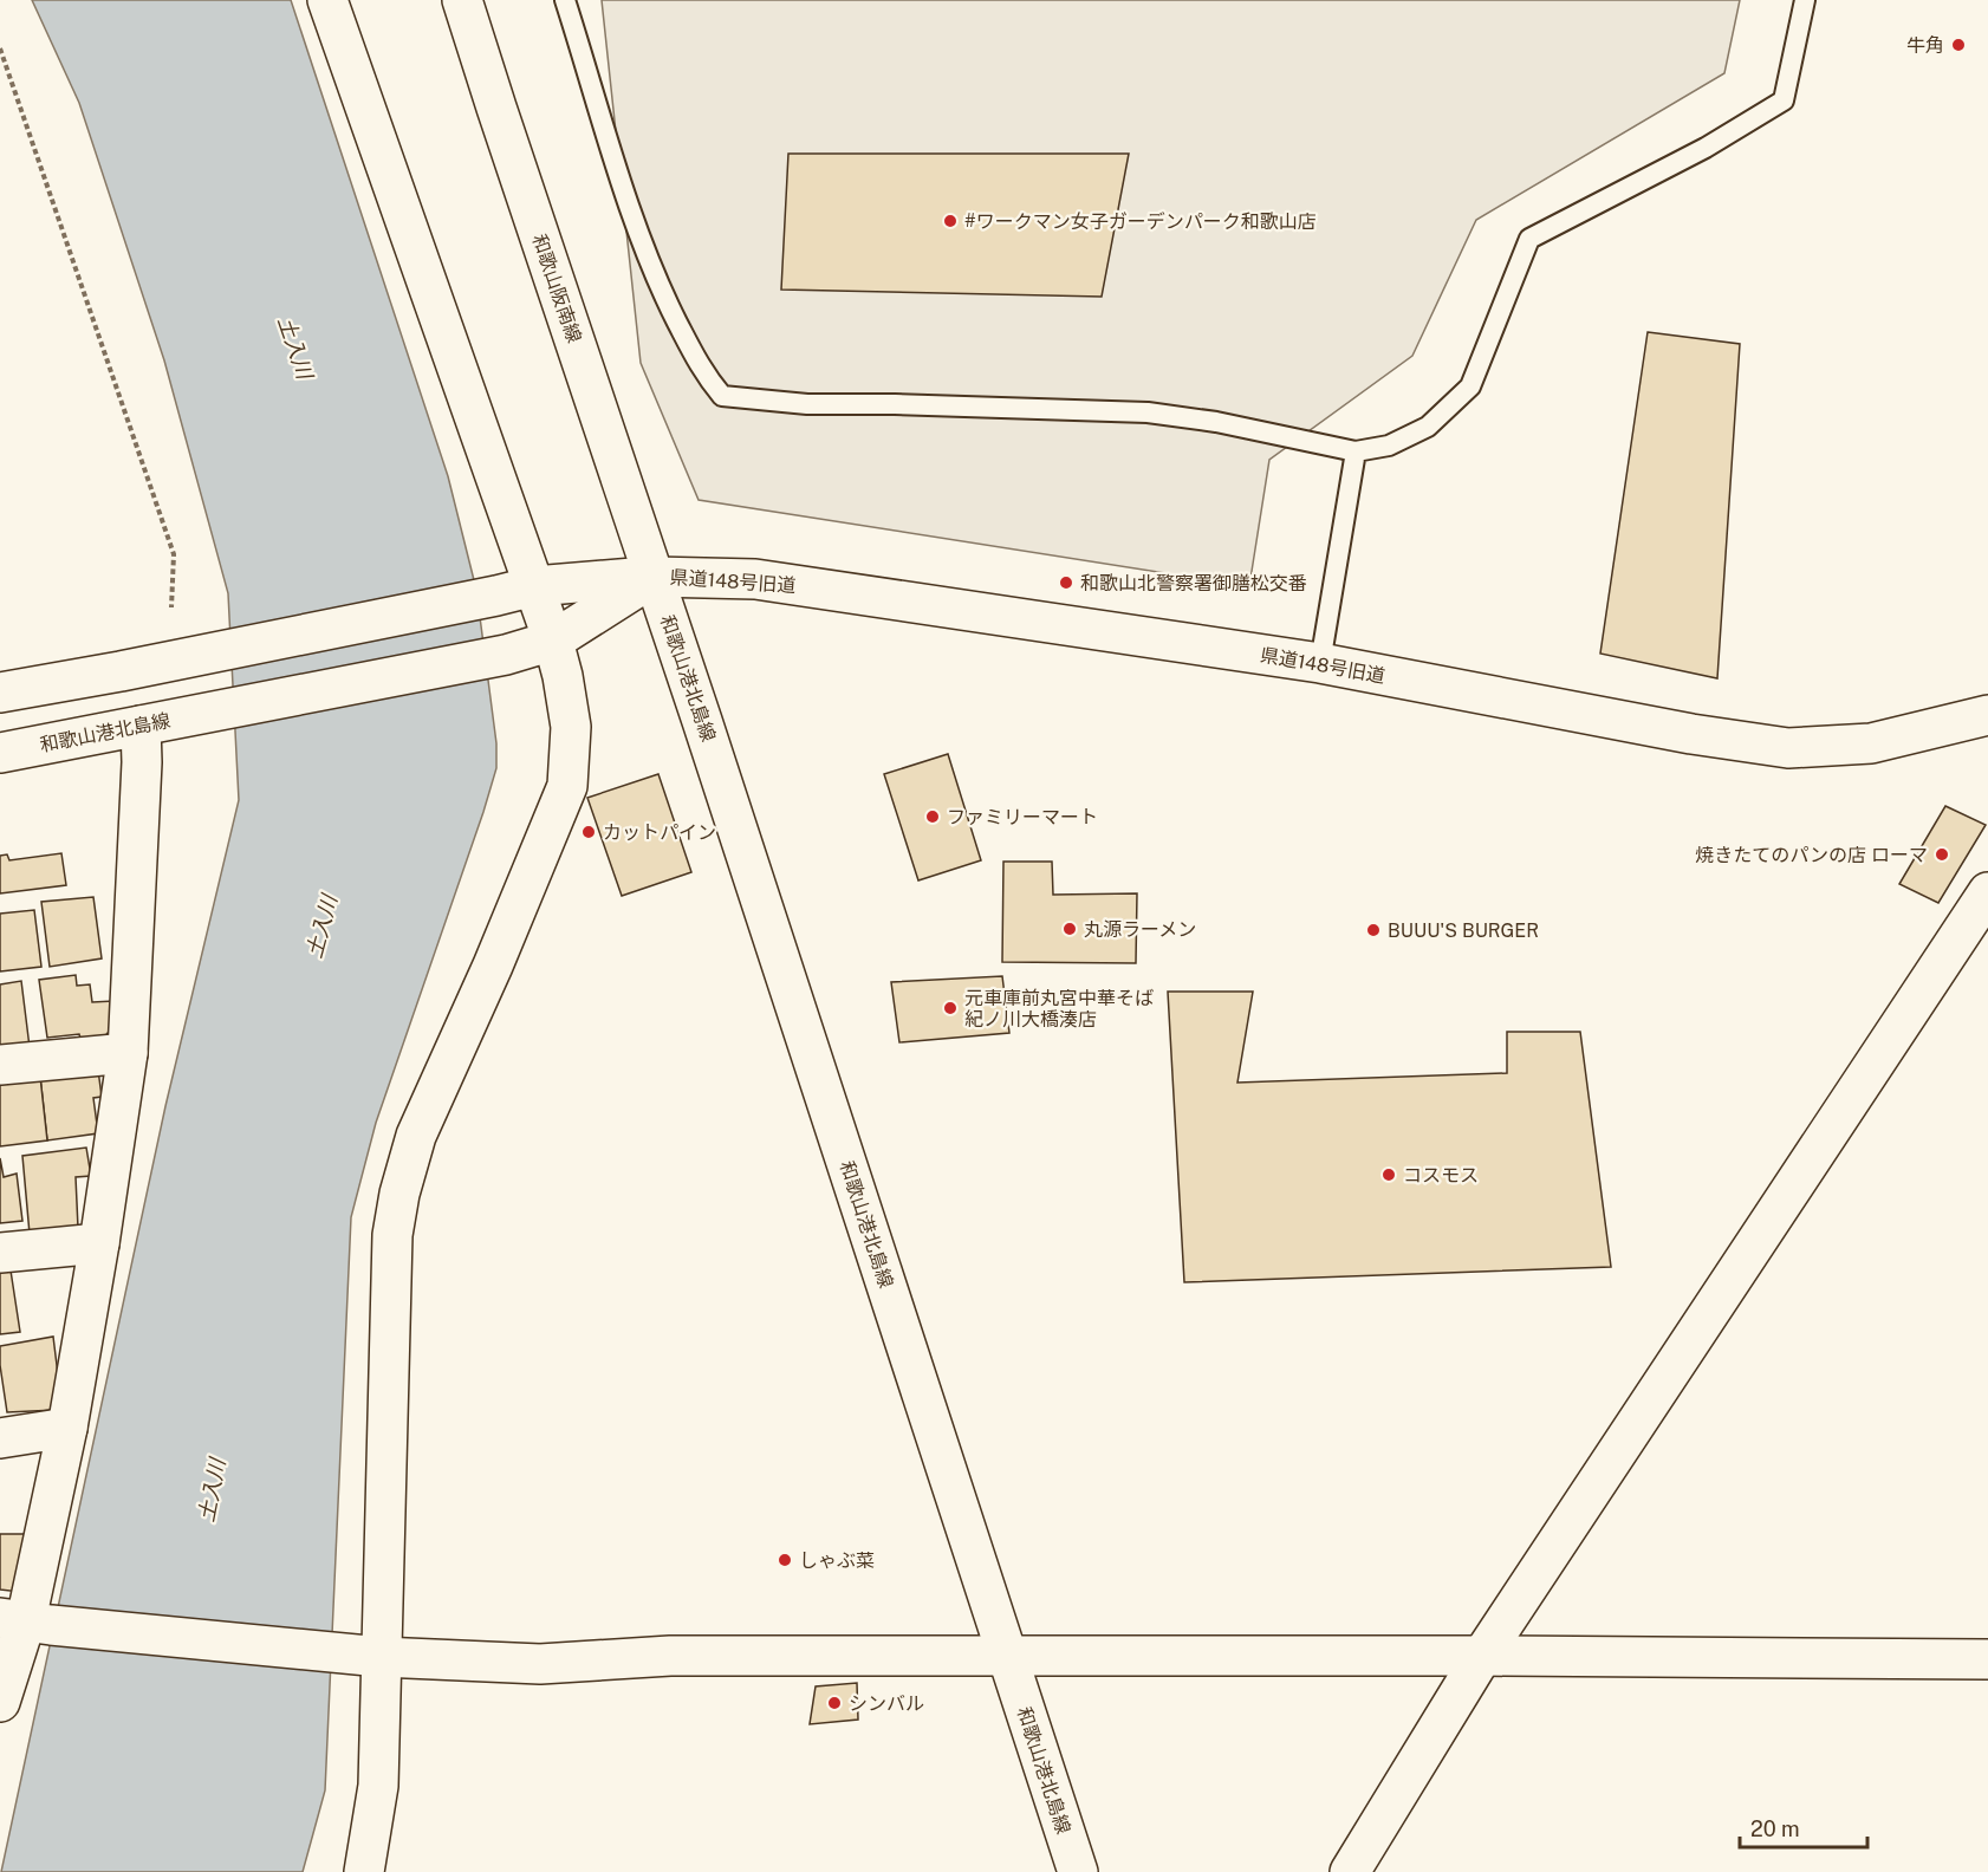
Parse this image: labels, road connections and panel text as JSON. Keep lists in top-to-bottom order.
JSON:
{
  "streets": {
    "street": ["和歌山阪南線", "県道148号旧道", "和歌山港北島線"]
  },
  "crossings": [
    ["和歌山阪南線", "県道148号旧道"],
    ["和歌山阪南線", "和歌山港北島線"],
    ["県道148号旧道", "和歌山港北島線"]
  ],
  "water": ["土入川"],
  "places": [
    "牛角",
    "#ワークマン女子ガーデンパーク和歌山店",
    "和歌山北警察署御膳松交番",
    "ファミリーマート",
    "カットパイン",
    "焼きたてのパンの店 ローマ",
    "丸源ラーメン",
    "BUUU'S BURGER",
    "元車庫前丸宮中華そば 紀ノ川大橋湊店",
    "コスモス",
    "しゃぶ菜",
    "シンバル"
  ],
  "scale_bar": "20 m"
}
